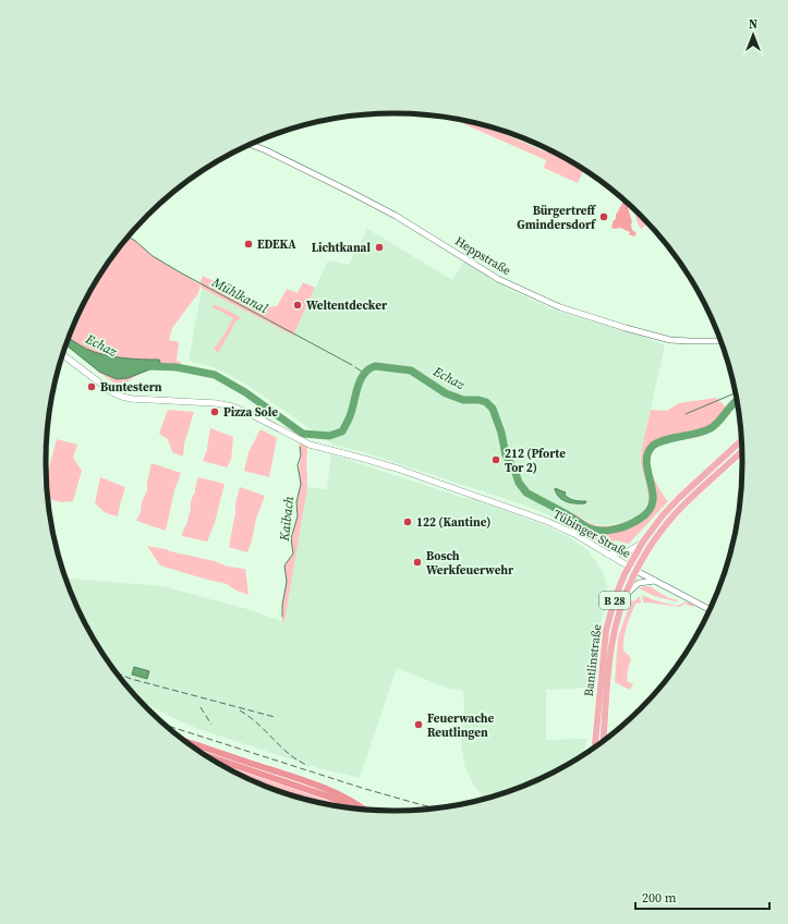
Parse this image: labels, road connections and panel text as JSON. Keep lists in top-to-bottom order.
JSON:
{
  "streets": {
    "main road": ["Tübinger Straße", "B 28", "Bantlinstraße"],
    "street": ["Heppstraße"]
  },
  "crossings": [
    ["Tübinger Straße", "Bantlinstraße"]
  ],
  "water": ["Mühlkanal", "Echaz", "Kaibach"],
  "places": [
    "Bürgertreff Gmindersdorf",
    "EDEKA",
    "Lichtkanal",
    "Weltentdecker",
    "Buntestern",
    "Pizza Sole",
    "212 (Pforte Tor 2)",
    "122 (Kantine)",
    "Bosch Werkfeuerwehr",
    "Feuerwache Reutlingen"
  ],
  "scale_bar": "200 m",
  "north": "top"
}
